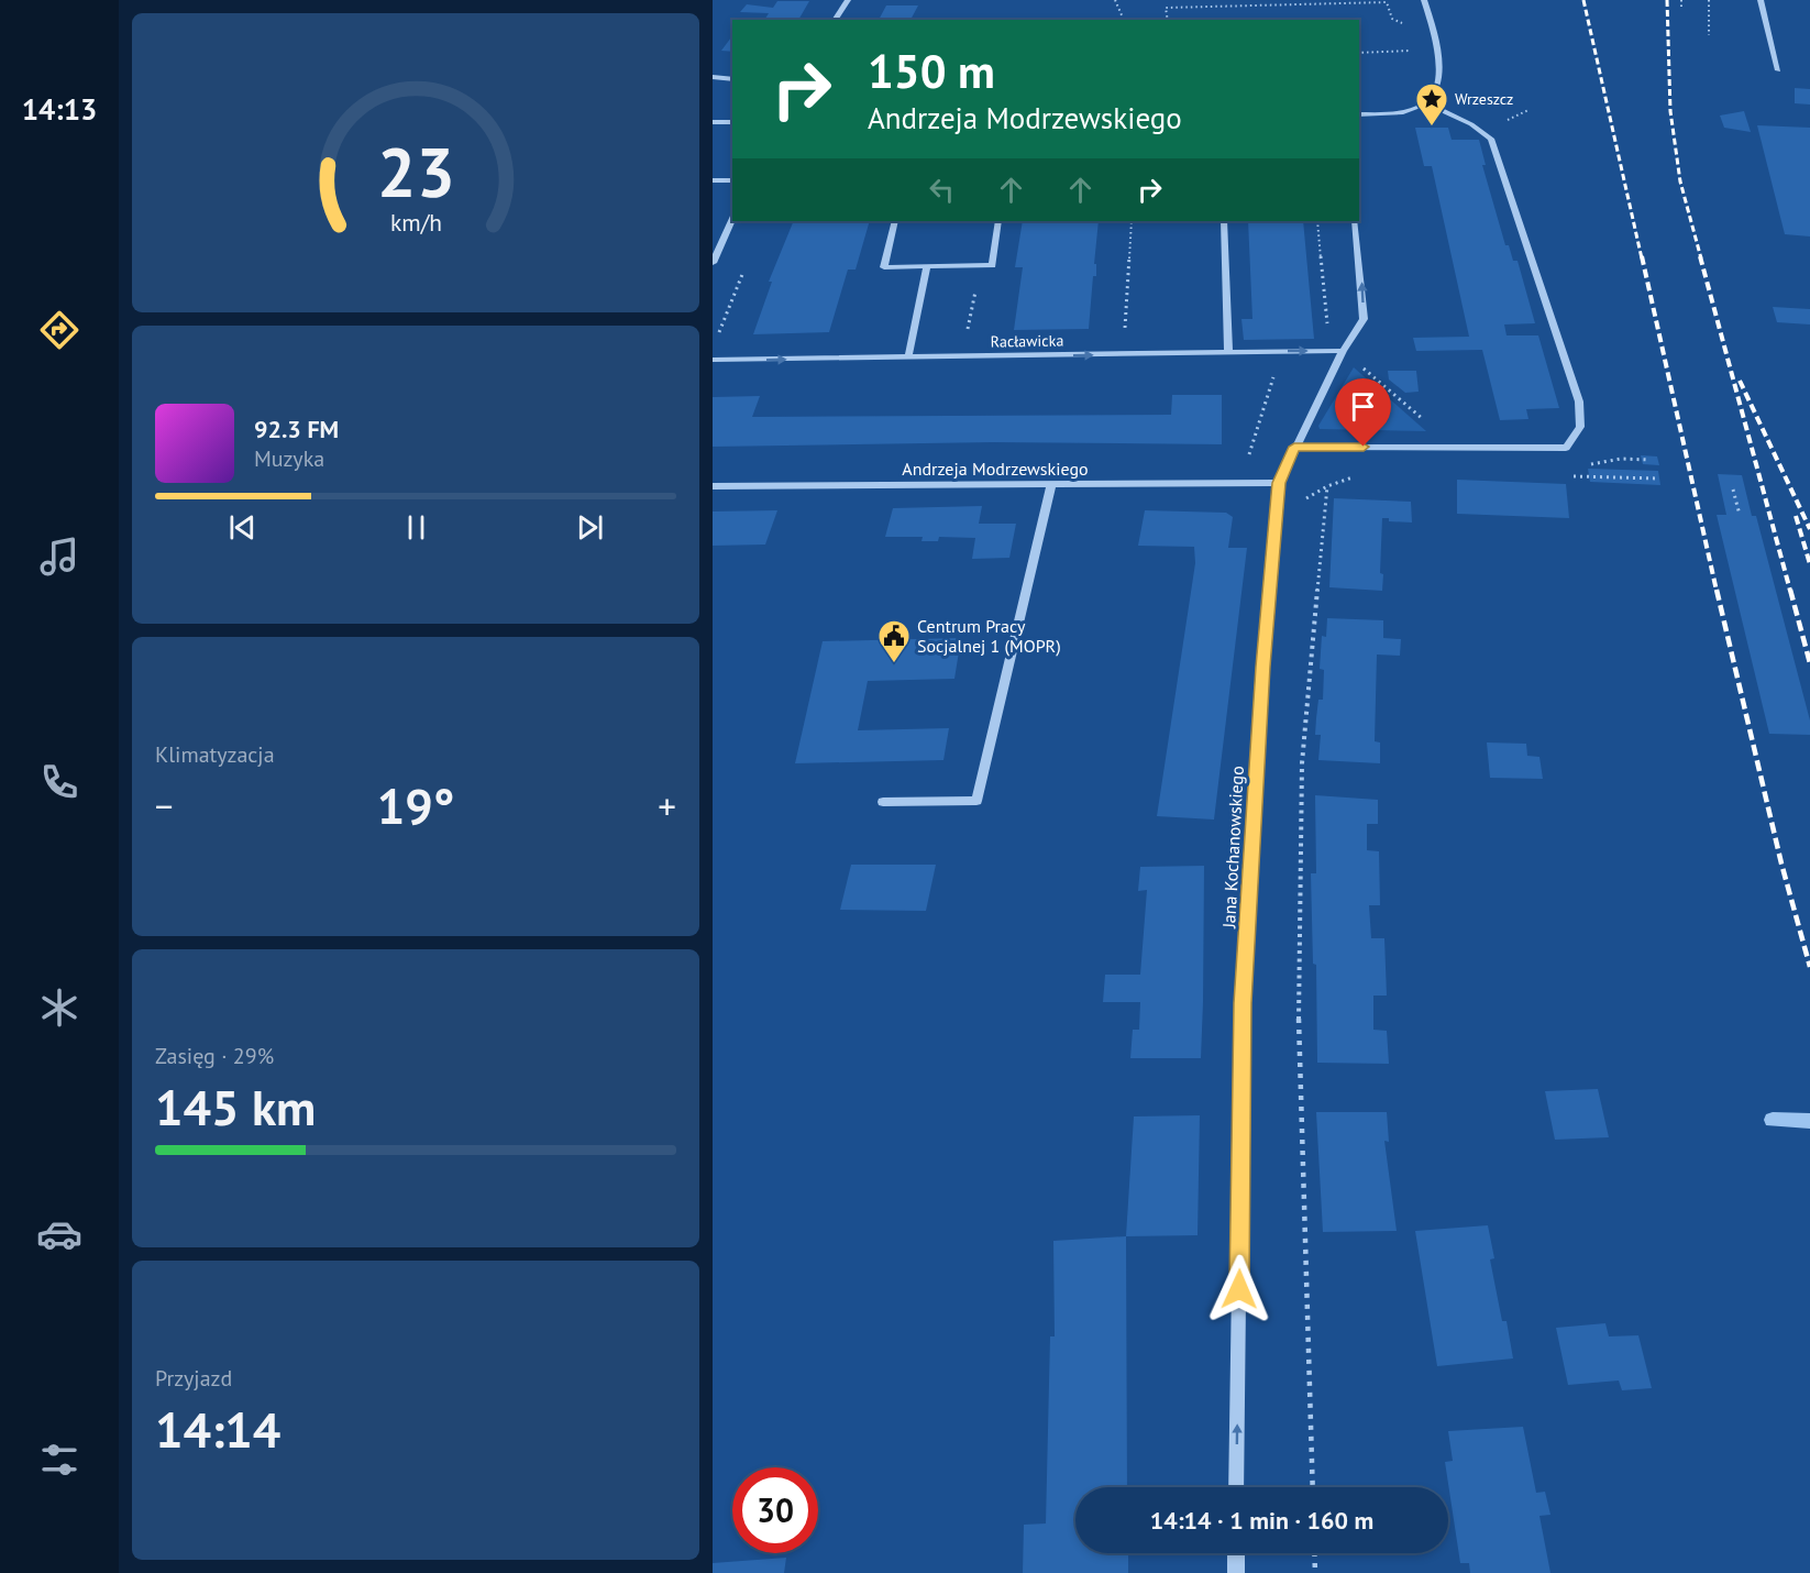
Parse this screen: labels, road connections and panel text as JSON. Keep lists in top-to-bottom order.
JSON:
{
  "streets": {
    "street": ["Racławicka", "Andrzeja Modrzewskiego", "Jana Kochanowskiego"]
  },
  "crossings": [
    ["Racławicka", "Jana Kochanowskiego"],
    ["Andrzeja Modrzewskiego", "Jana Kochanowskiego"]
  ],
  "one_way": ["Racławicka", "Jana Kochanowskiego"],
  "places": {
    "place": ["Wrzeszcz"],
    "public building": ["Centrum Pracy Socjalnej 1 (MOPR)"]
  },
  "page": {
    "tabs": "14:13",
    "turn": ["150 m", "Andrzeja Modrzewskiego"],
    "song": ["92.3 FM", "Muzyka"],
    "tile": [
      "Klimatyzacja",
      ["Zasięg · 29%", "145 km"],
      ["Przyjazd", "14:14"]
    ],
    "heat": ["−", "19°", "+"],
    "limit": "30",
    "trip": "14:14 · 1 min · 160 m",
    "gauge": ["23", "km/h"]
  }
}
